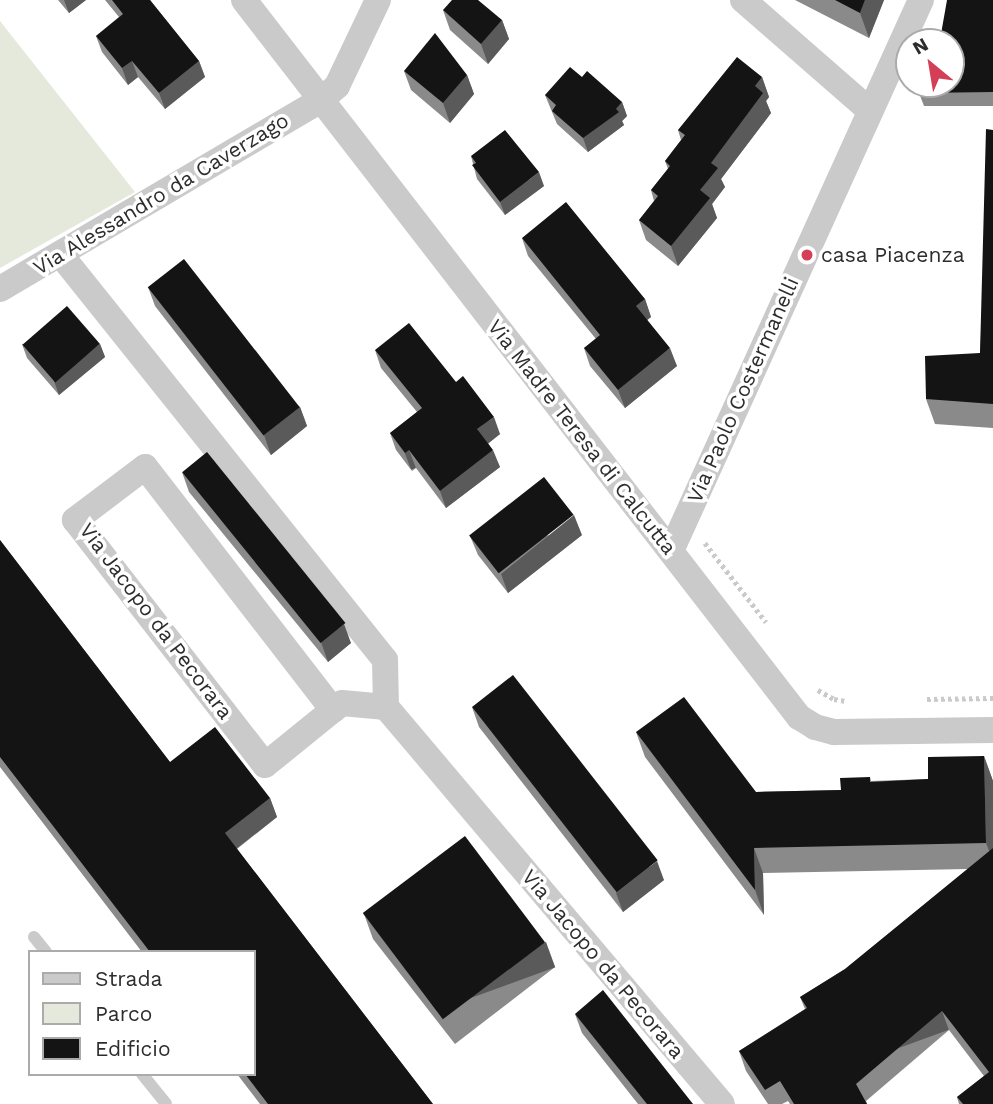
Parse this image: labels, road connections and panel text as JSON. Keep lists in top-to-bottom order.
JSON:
{
  "streets": {
    "street": [
      "Via Alessandro da Caverzago",
      "Via Paolo Costermanelli",
      "Via Madre Teresa di Calcutta",
      "Via Jacopo da Pecorara"
    ]
  },
  "crossings": [
    ["Via Alessandro da Caverzago", "Via Madre Teresa di Calcutta"],
    ["Via Paolo Costermanelli", "Via Madre Teresa di Calcutta"]
  ],
  "places": ["casa Piacenza"],
  "legend": ["Strada", "Parco", "Edificio"],
  "north": "top left"
}
